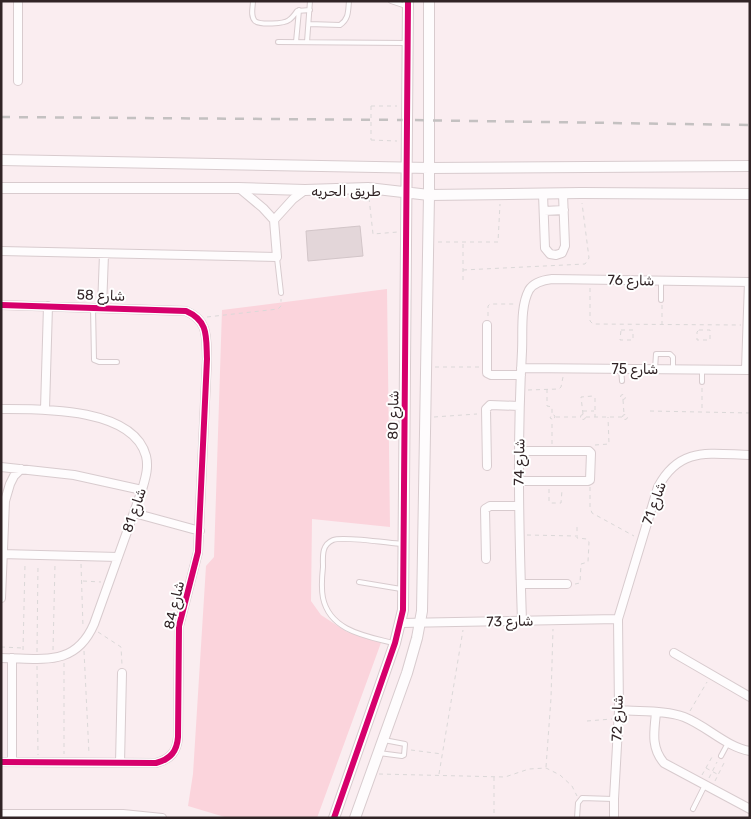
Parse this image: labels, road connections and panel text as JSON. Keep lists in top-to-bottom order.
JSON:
{
  "streets": {
    "street": [
      "طريق الحريه",
      "شارع 76",
      "شارع 58",
      "شارع 75",
      "شارع 80",
      "شارع 74",
      "شارع 71",
      "شارع 81",
      "شارع 84",
      "شارع 73",
      "شارع 72"
    ]
  },
  "crossings": [
    ["طريق الحريه", "شارع 80"],
    ["شارع 76", "شارع 74"],
    ["شارع 58", "شارع 84"],
    ["شارع 75", "شارع 74"],
    ["شارع 80", "شارع 73"],
    ["شارع 74", "شارع 73"],
    ["شارع 71", "شارع 73"],
    ["شارع 71", "شارع 72"],
    ["شارع 73", "شارع 72"]
  ]
}
